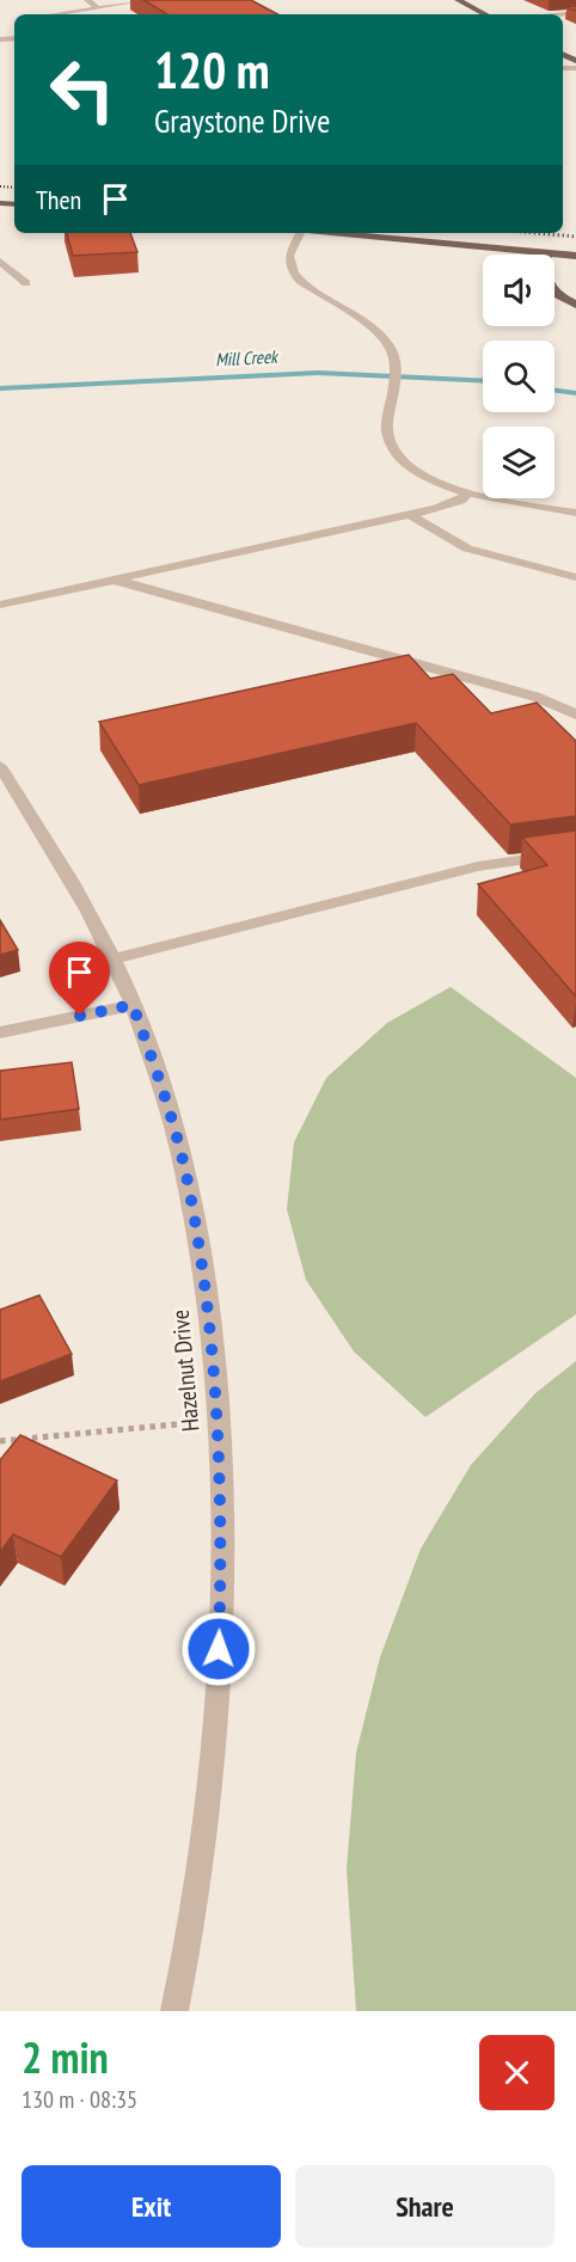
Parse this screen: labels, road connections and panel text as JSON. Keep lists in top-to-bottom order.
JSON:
{
  "streets": {
    "street": ["Hazelnut Drive"]
  },
  "water": ["Mill Creek"],
  "page": {
    "turn": ["120 m", "Graystone Drive"],
    "then": "Then",
    "heading": ["2 min", "130 m · 08:35"],
    "buttons": ["Exit", "Share"]
  }
}
